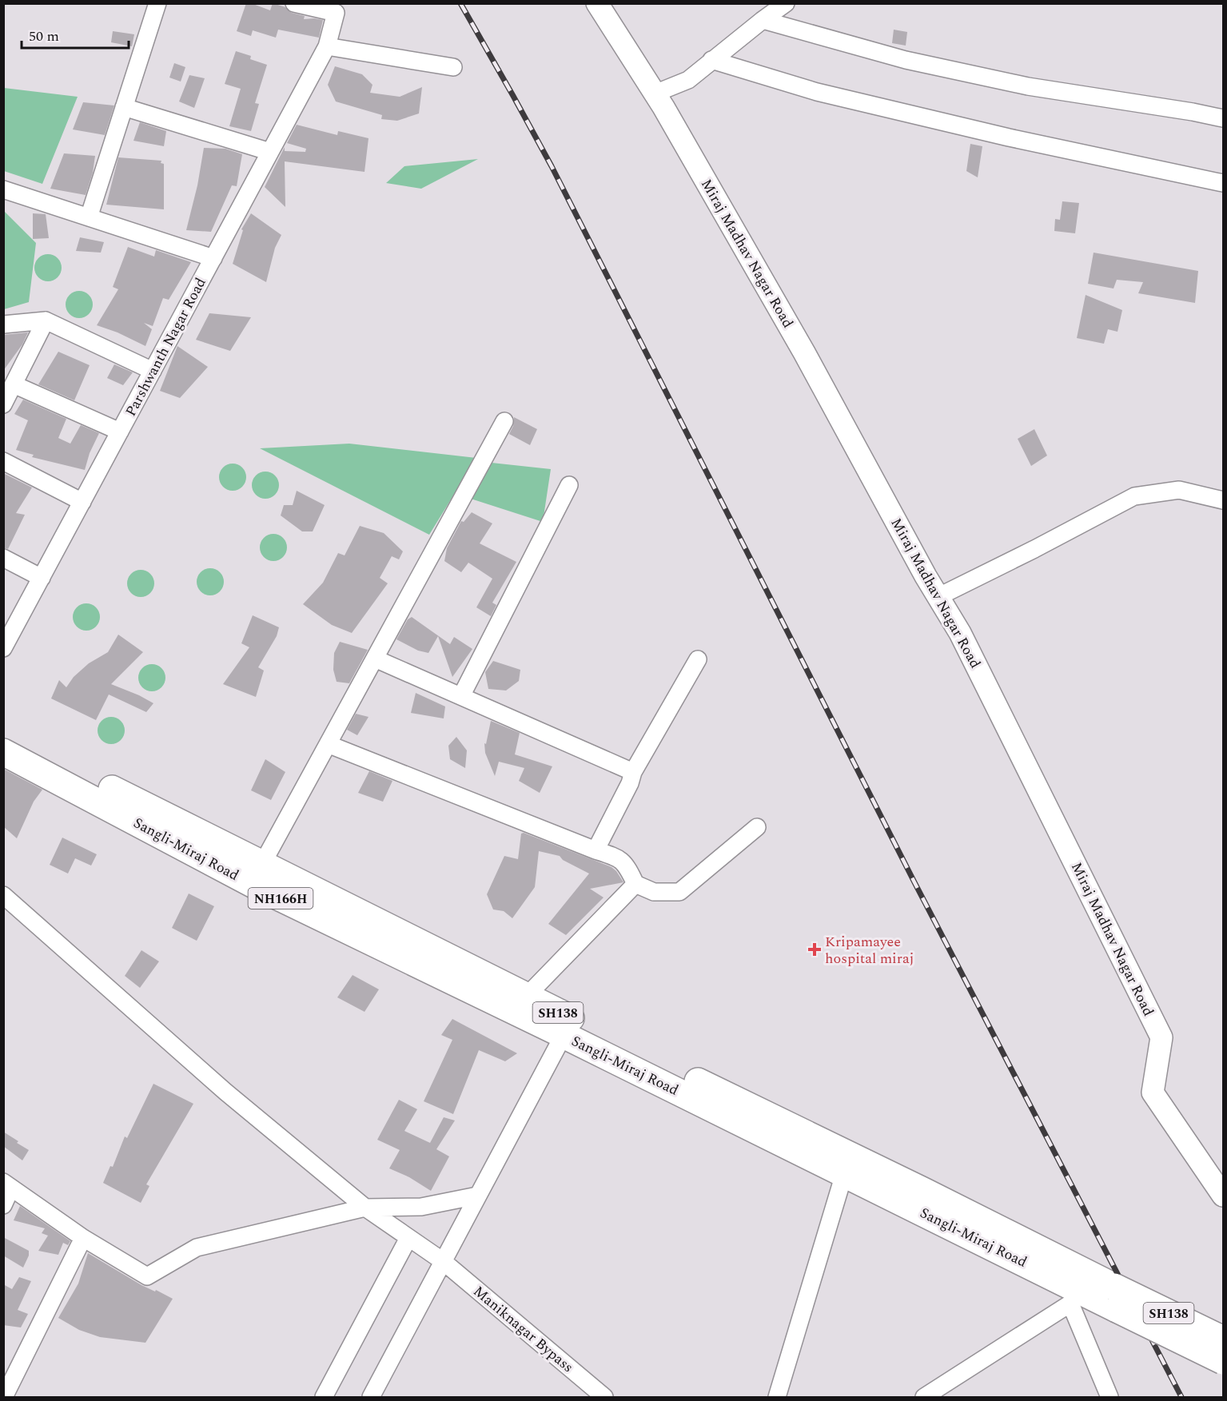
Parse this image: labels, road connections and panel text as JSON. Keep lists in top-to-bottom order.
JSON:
{
  "streets": {
    "highway": ["Sangli-Miraj Road", "NH166H", "SH138"],
    "street": ["Miraj Madhav Nagar Road", "Parshwanth Nagar Road", "Maniknagar Bypass"]
  },
  "places": {
    "health": ["Kripamayee hospital miraj"]
  },
  "scale_bar": "50 m"
}
